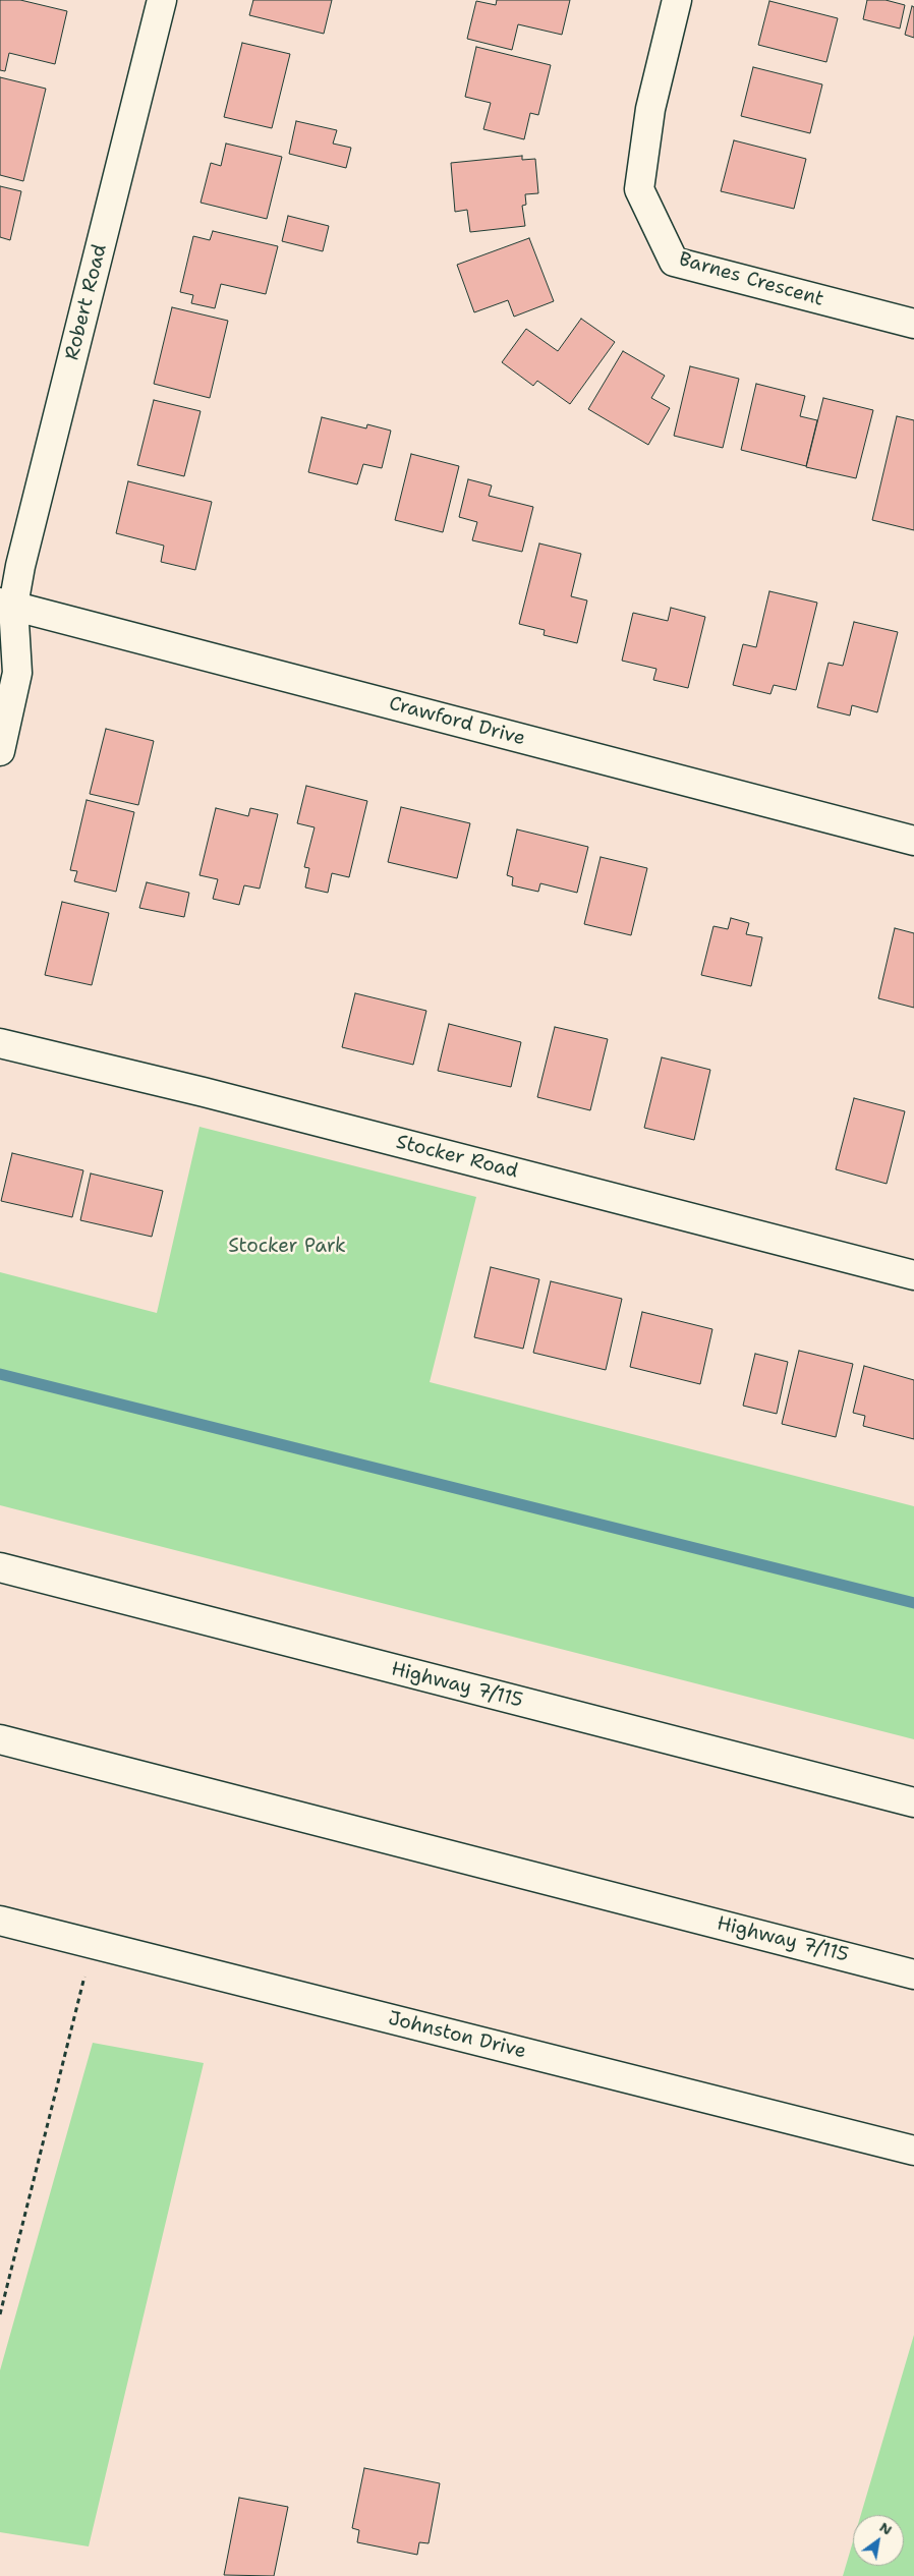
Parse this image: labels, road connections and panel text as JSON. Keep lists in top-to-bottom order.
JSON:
{
  "streets": {
    "main road": [
      "Barnes Crescent",
      "Robert Road",
      "Crawford Drive",
      "Stocker Road",
      "Highway 7/115",
      "Johnston Drive"
    ]
  },
  "crossings": [
    ["Robert Road", "Crawford Drive"]
  ],
  "parks": ["Stocker Park"],
  "north": "top right"
}
